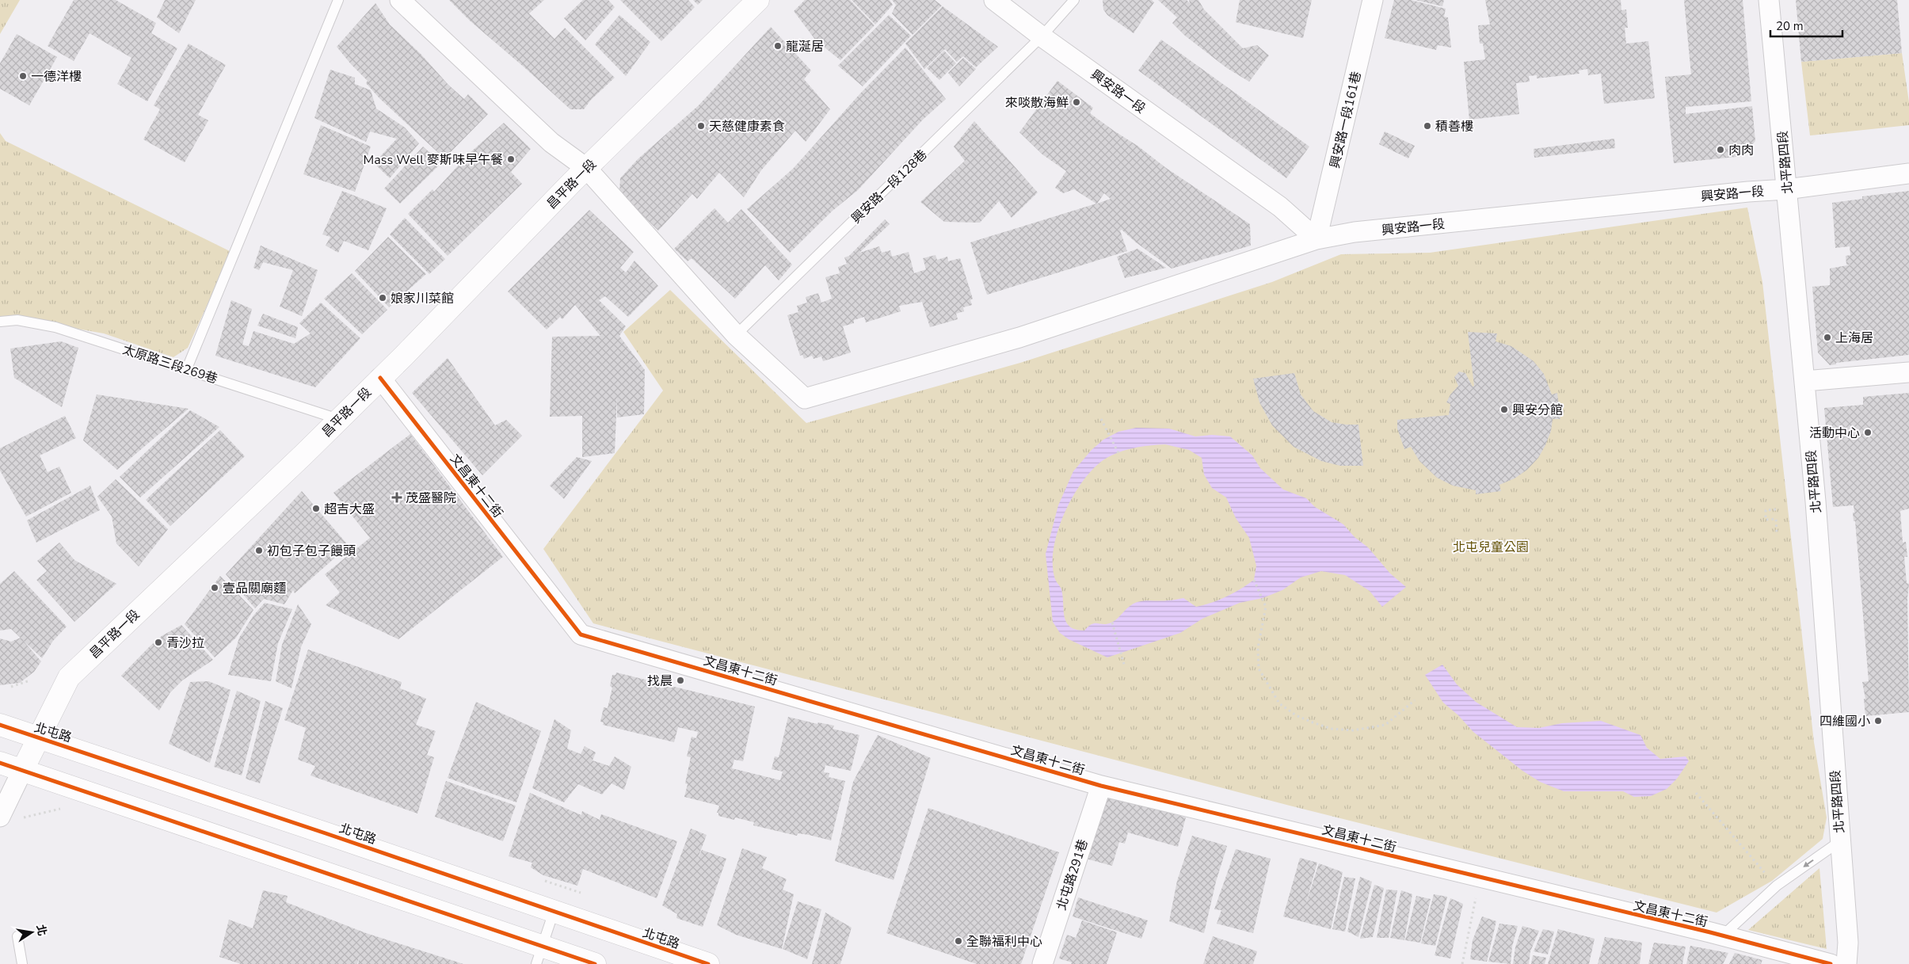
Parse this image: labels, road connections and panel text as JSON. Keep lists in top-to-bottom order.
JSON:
{
  "streets": {
    "main road": ["昌平路一段", "北屯路"],
    "street": [
      "興安路一段",
      "興安路一段161巷",
      "北平路四段",
      "文昌東十二街",
      "北屯路291巷"
    ],
    "lane": ["興安路一段128巷", "太原路三段269巷"]
  },
  "crossings": [
    ["興安路一段", "興安路一段161巷"],
    ["興安路一段", "北平路四段"],
    ["興安路一段", "興安路一段128巷"],
    ["昌平路一段", "太原路三段269巷"],
    ["昌平路一段", "文昌東十二街"],
    ["昌平路一段", "北屯路"],
    ["文昌東十二街", "北屯路291巷"]
  ],
  "parks": ["北屯兒童公園"],
  "places": {
    "other": [
      "龍涎居",
      "一德洋樓",
      "來啖散海鮮",
      "天慈健康素食",
      "積善樓",
      "肉肉",
      "Mass Well 麥斯味早午餐",
      "娘家川菜館",
      "上海居",
      "興安分館",
      "活動中心",
      "超吉大盛",
      "初包子包子饅頭",
      "壹品關廟麵",
      "青沙拉",
      "找晨",
      "四維國小",
      "全聯福利中心"
    ],
    "health": ["茂盛醫院"]
  },
  "scale_bar": "20 m",
  "north": "right"
}
